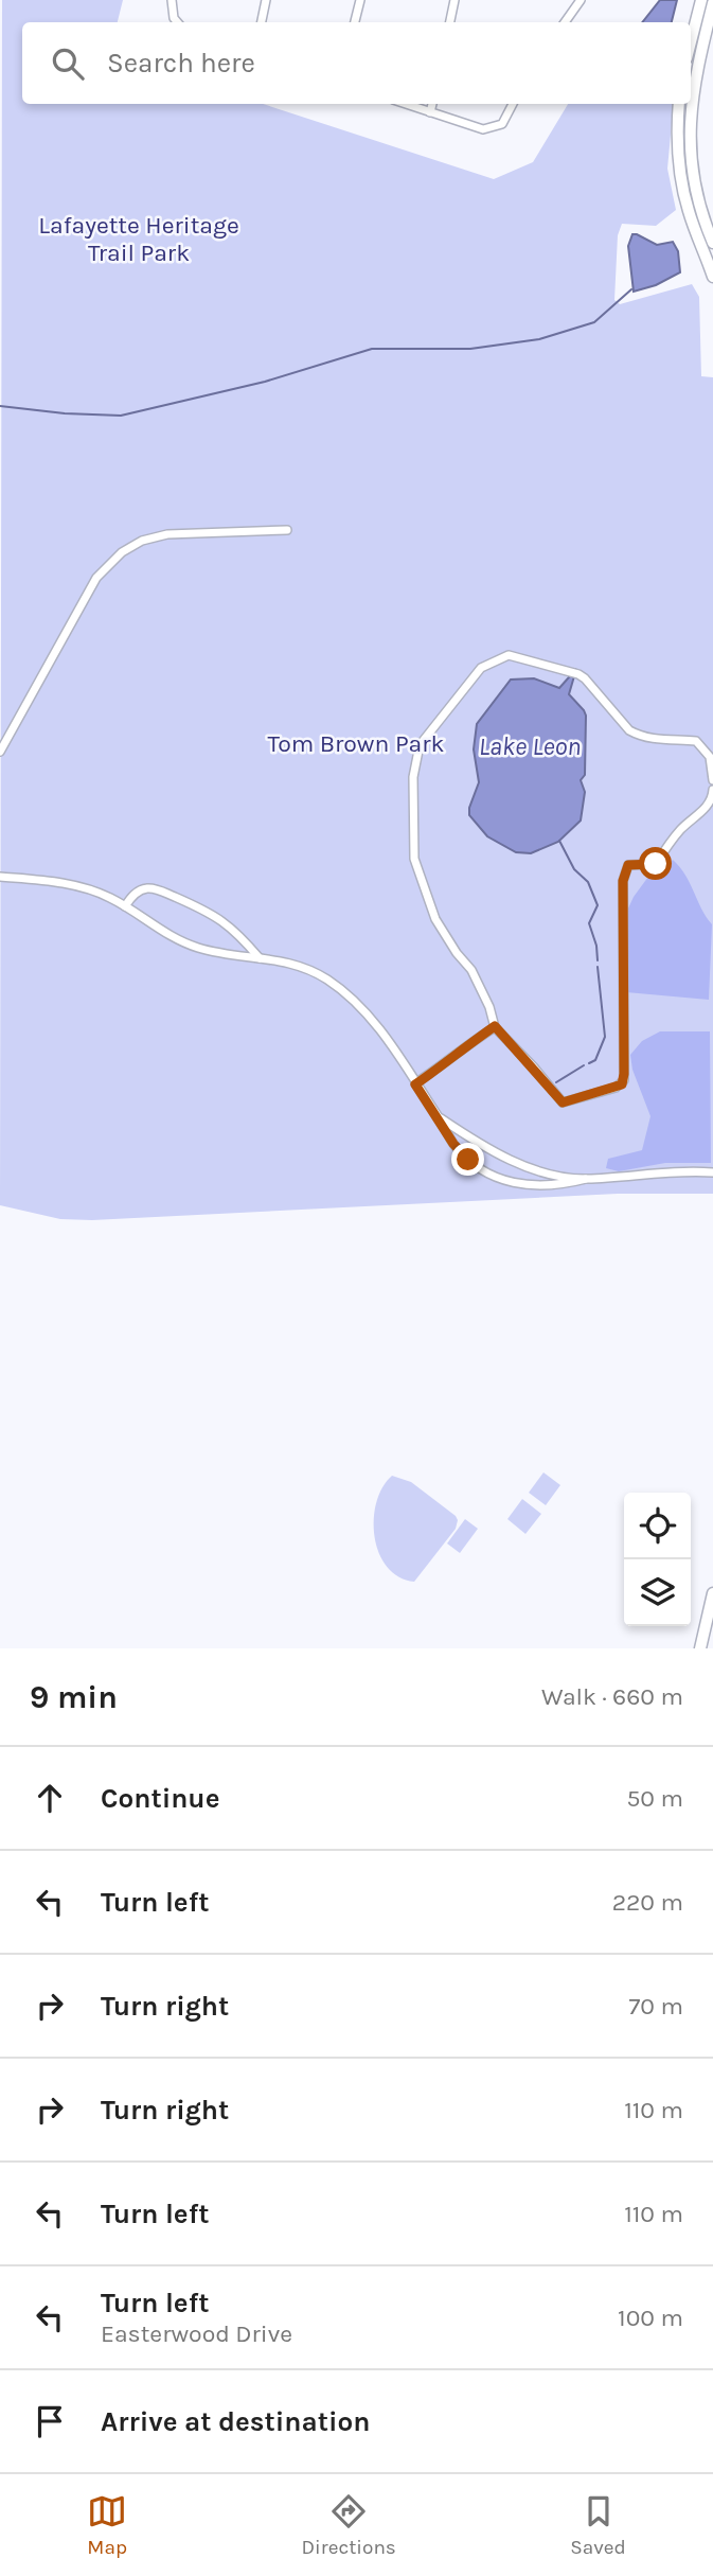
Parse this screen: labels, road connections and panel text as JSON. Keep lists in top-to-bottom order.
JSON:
{
  "water": ["Lake Leon"],
  "parks": ["Lafayette Heritage Trail Park", "Tom Brown Park"],
  "page": {
    "search": "Search here",
    "heading": ["9 min", "Walk · 660 m"],
    "list": [
      ["Continue", "50 m"],
      ["Turn left", "220 m"],
      ["Turn right", "70 m"],
      ["Turn right", "110 m"],
      ["Turn left", "110 m"],
      ["Turn left", "Easterwood Drive", "100 m"],
      "Arrive at destination"
    ],
    "nav": ["Map", "Directions", "Saved"]
  }
}
